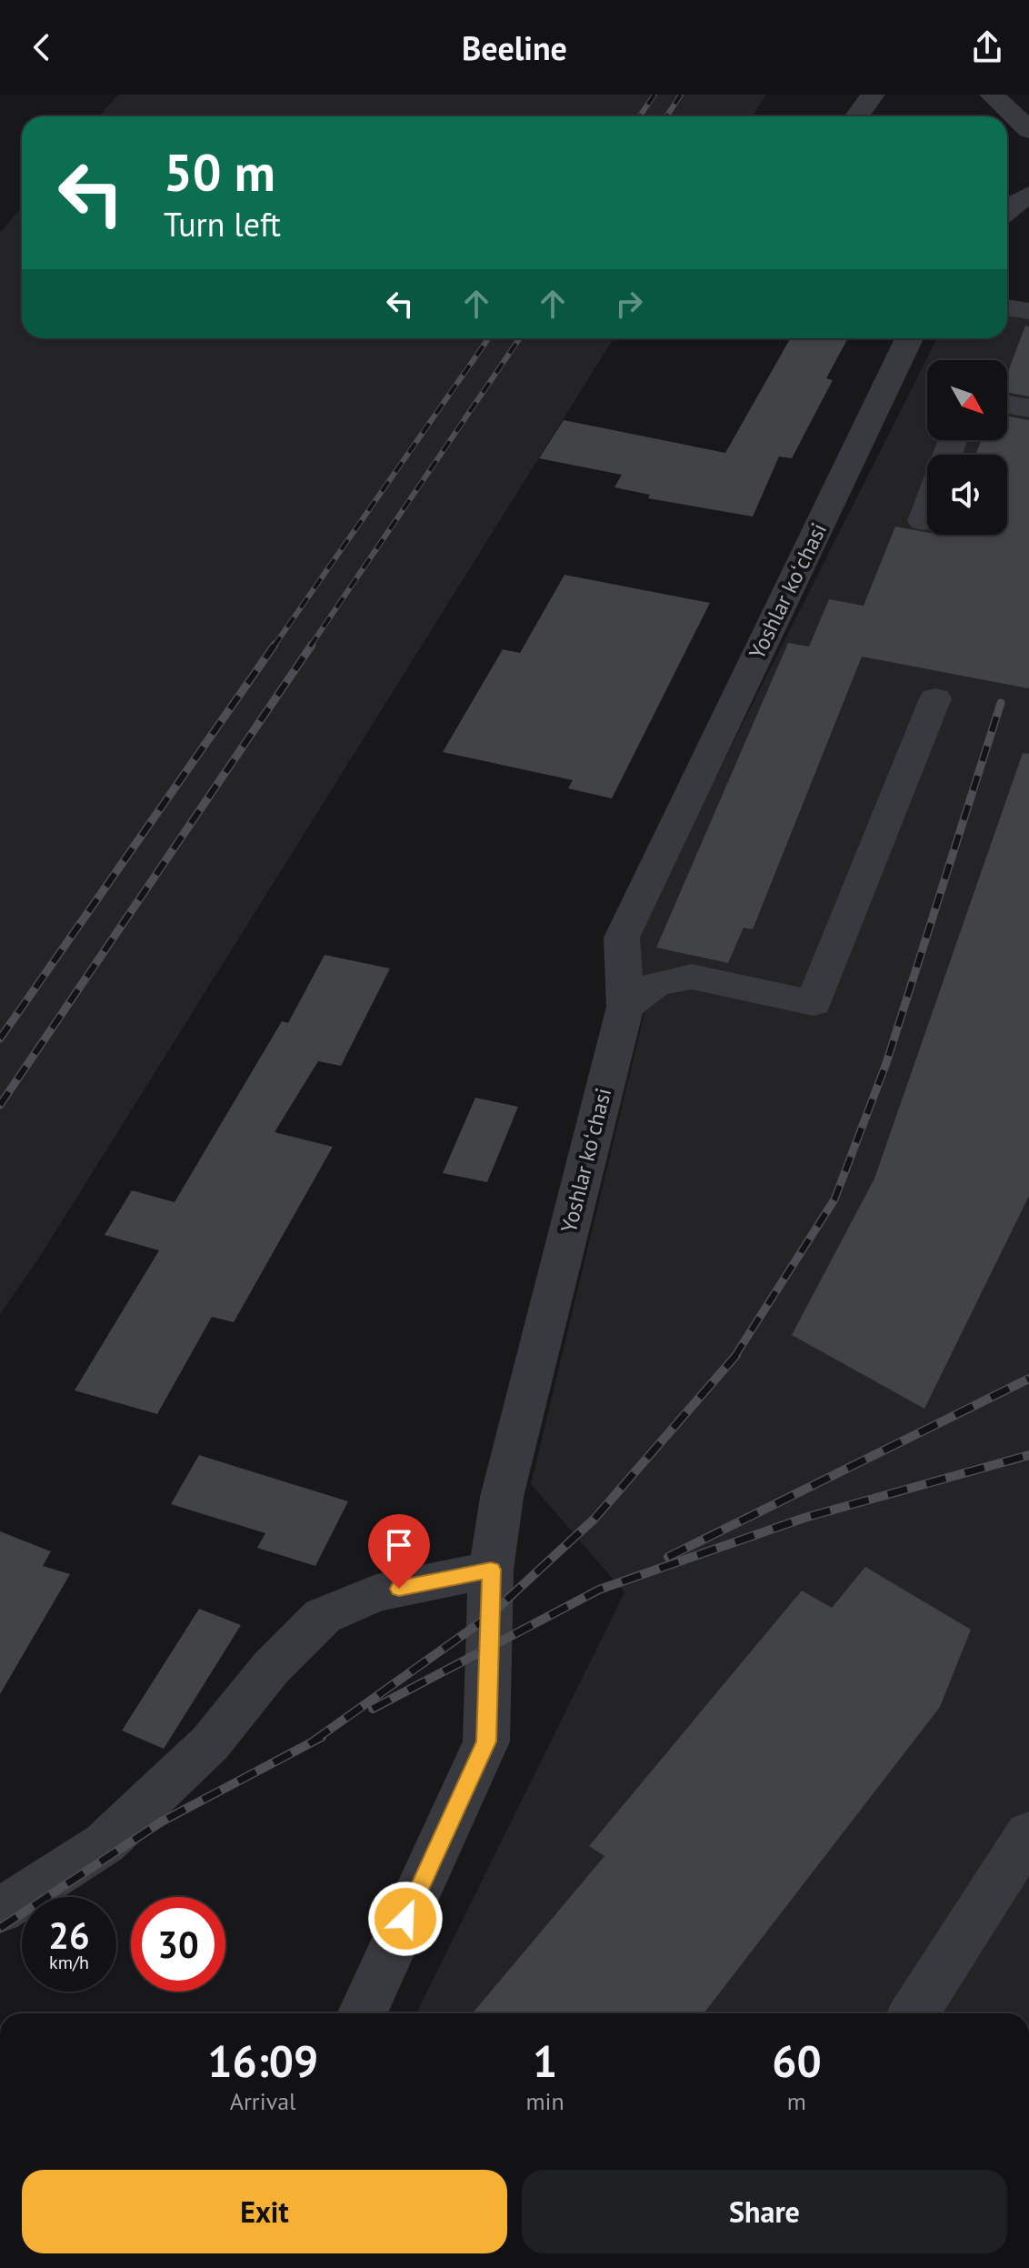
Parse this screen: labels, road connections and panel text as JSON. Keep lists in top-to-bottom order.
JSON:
{
  "streets": {
    "street": ["Yoshlar koʻchasi"]
  },
  "north": "bottom right",
  "page": {
    "header": "Beeline",
    "turn": ["50 m", "Turn left"],
    "speed": "26 km/h",
    "limit": "30",
    "eta": [
      "16:09",
      "Arrival",
      "1",
      "min",
      "60",
      "m"
    ],
    "buttons": ["Exit", "Share"]
  }
}
